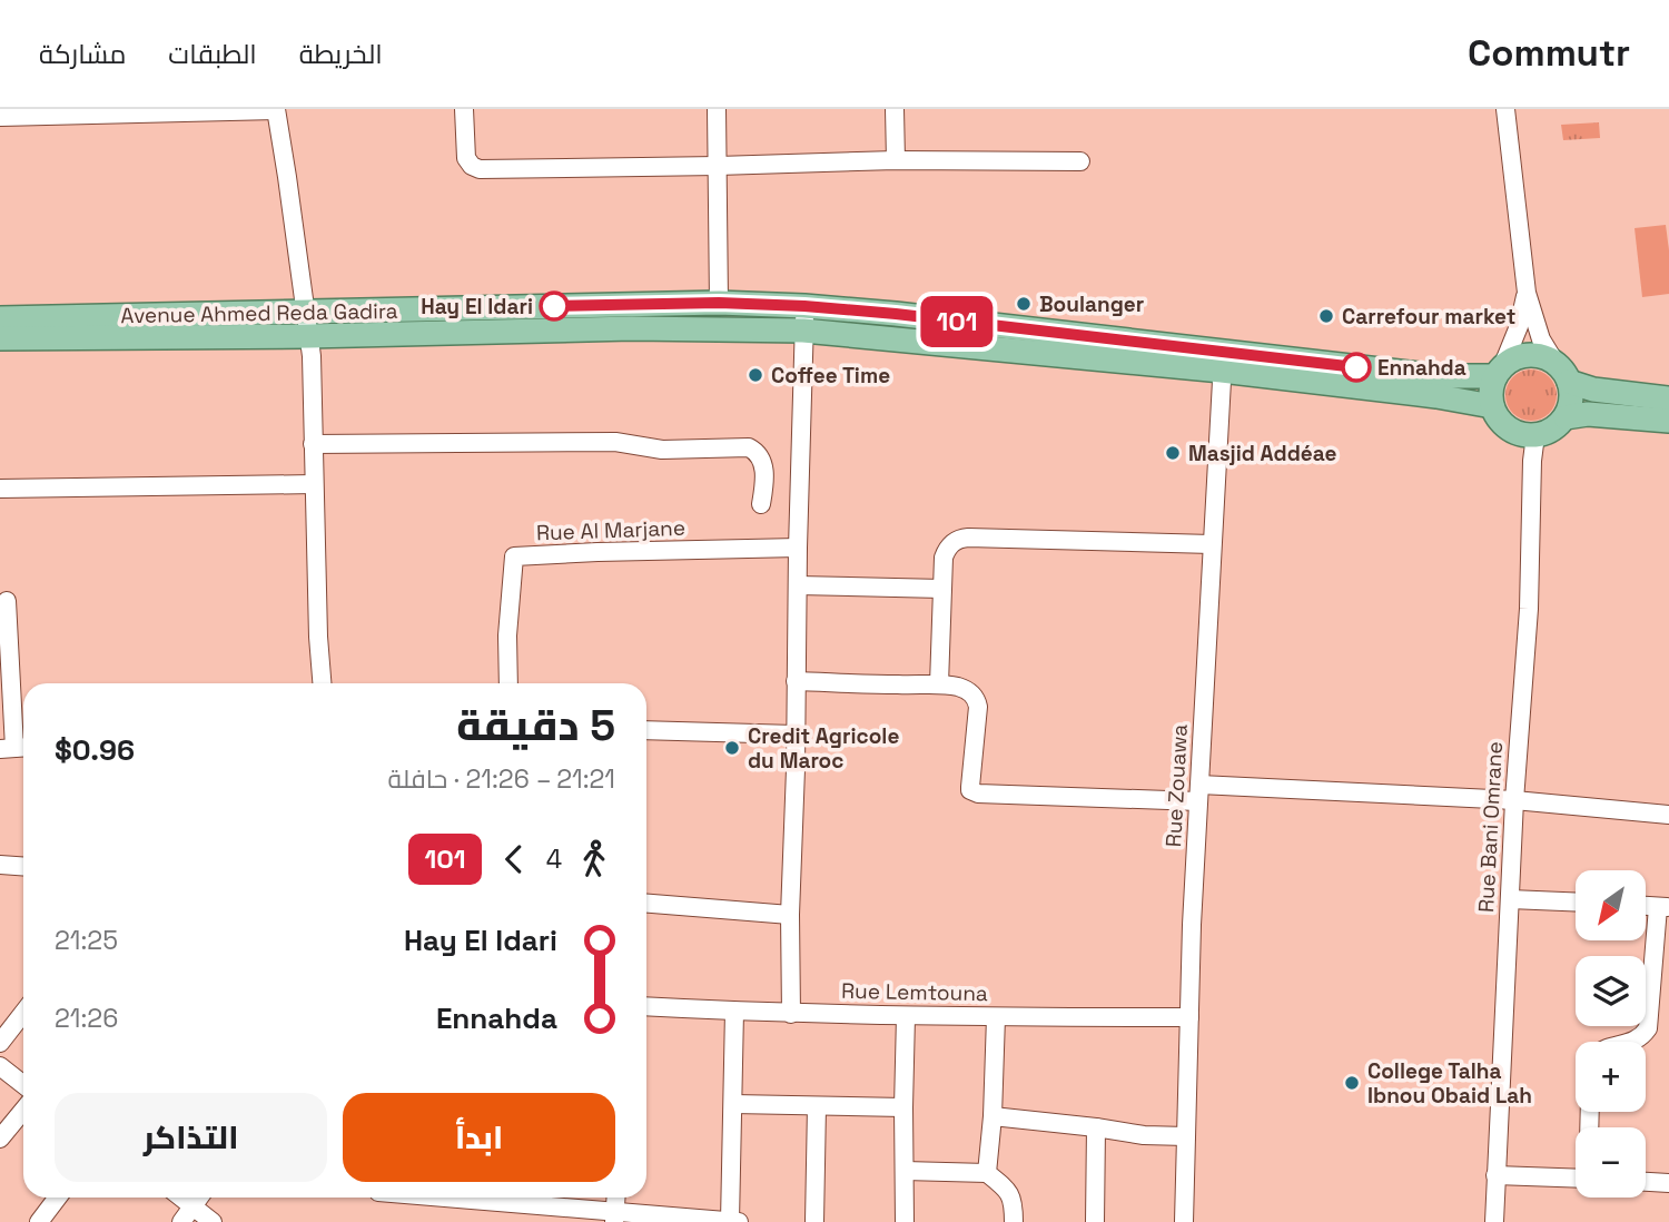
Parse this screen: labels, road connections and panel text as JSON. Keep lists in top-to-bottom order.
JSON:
{
  "streets": {
    "main road": ["Avenue Ahmed Reda Gadira"],
    "street": [
      "Rue Al Marjane",
      "Rue Zouawa",
      "Rue Bani Omrane",
      "Rue Lemtouna"
    ]
  },
  "crossings": [
    ["Avenue Ahmed Reda Gadira", "Rue Zouawa"],
    ["Avenue Ahmed Reda Gadira", "Rue Bani Omrane"],
    ["Rue Zouawa", "Rue Lemtouna"]
  ],
  "places": [
    "Boulanger",
    "Hay El Idari",
    "Carrefour market",
    "Ennahda",
    "Coffee Time",
    "Masjid Addéae",
    "Credit Agricole du Maroc",
    "College Talha Ibnou Obaid Lah"
  ],
  "lines": ["bus line 101"],
  "north": "bottom left",
  "page": {
    "header": "Commutr",
    "nav": ["الخريطة", "الطبقات", "مشاركة"],
    "on_map": "101",
    "heading": ["5 دقيقة", "21:21 – 21:26 · حافلة", "$0.96"],
    "legs": ["4", "101"],
    "map_buttons": ["+", "−"],
    "list": [
      {
        "name": "Hay El Idari",
        "value": "21:25"
      },
      {
        "name": "Ennahda",
        "value": "21:26"
      }
    ],
    "buttons": ["ابدأ", "التذاكر"]
  }
}
